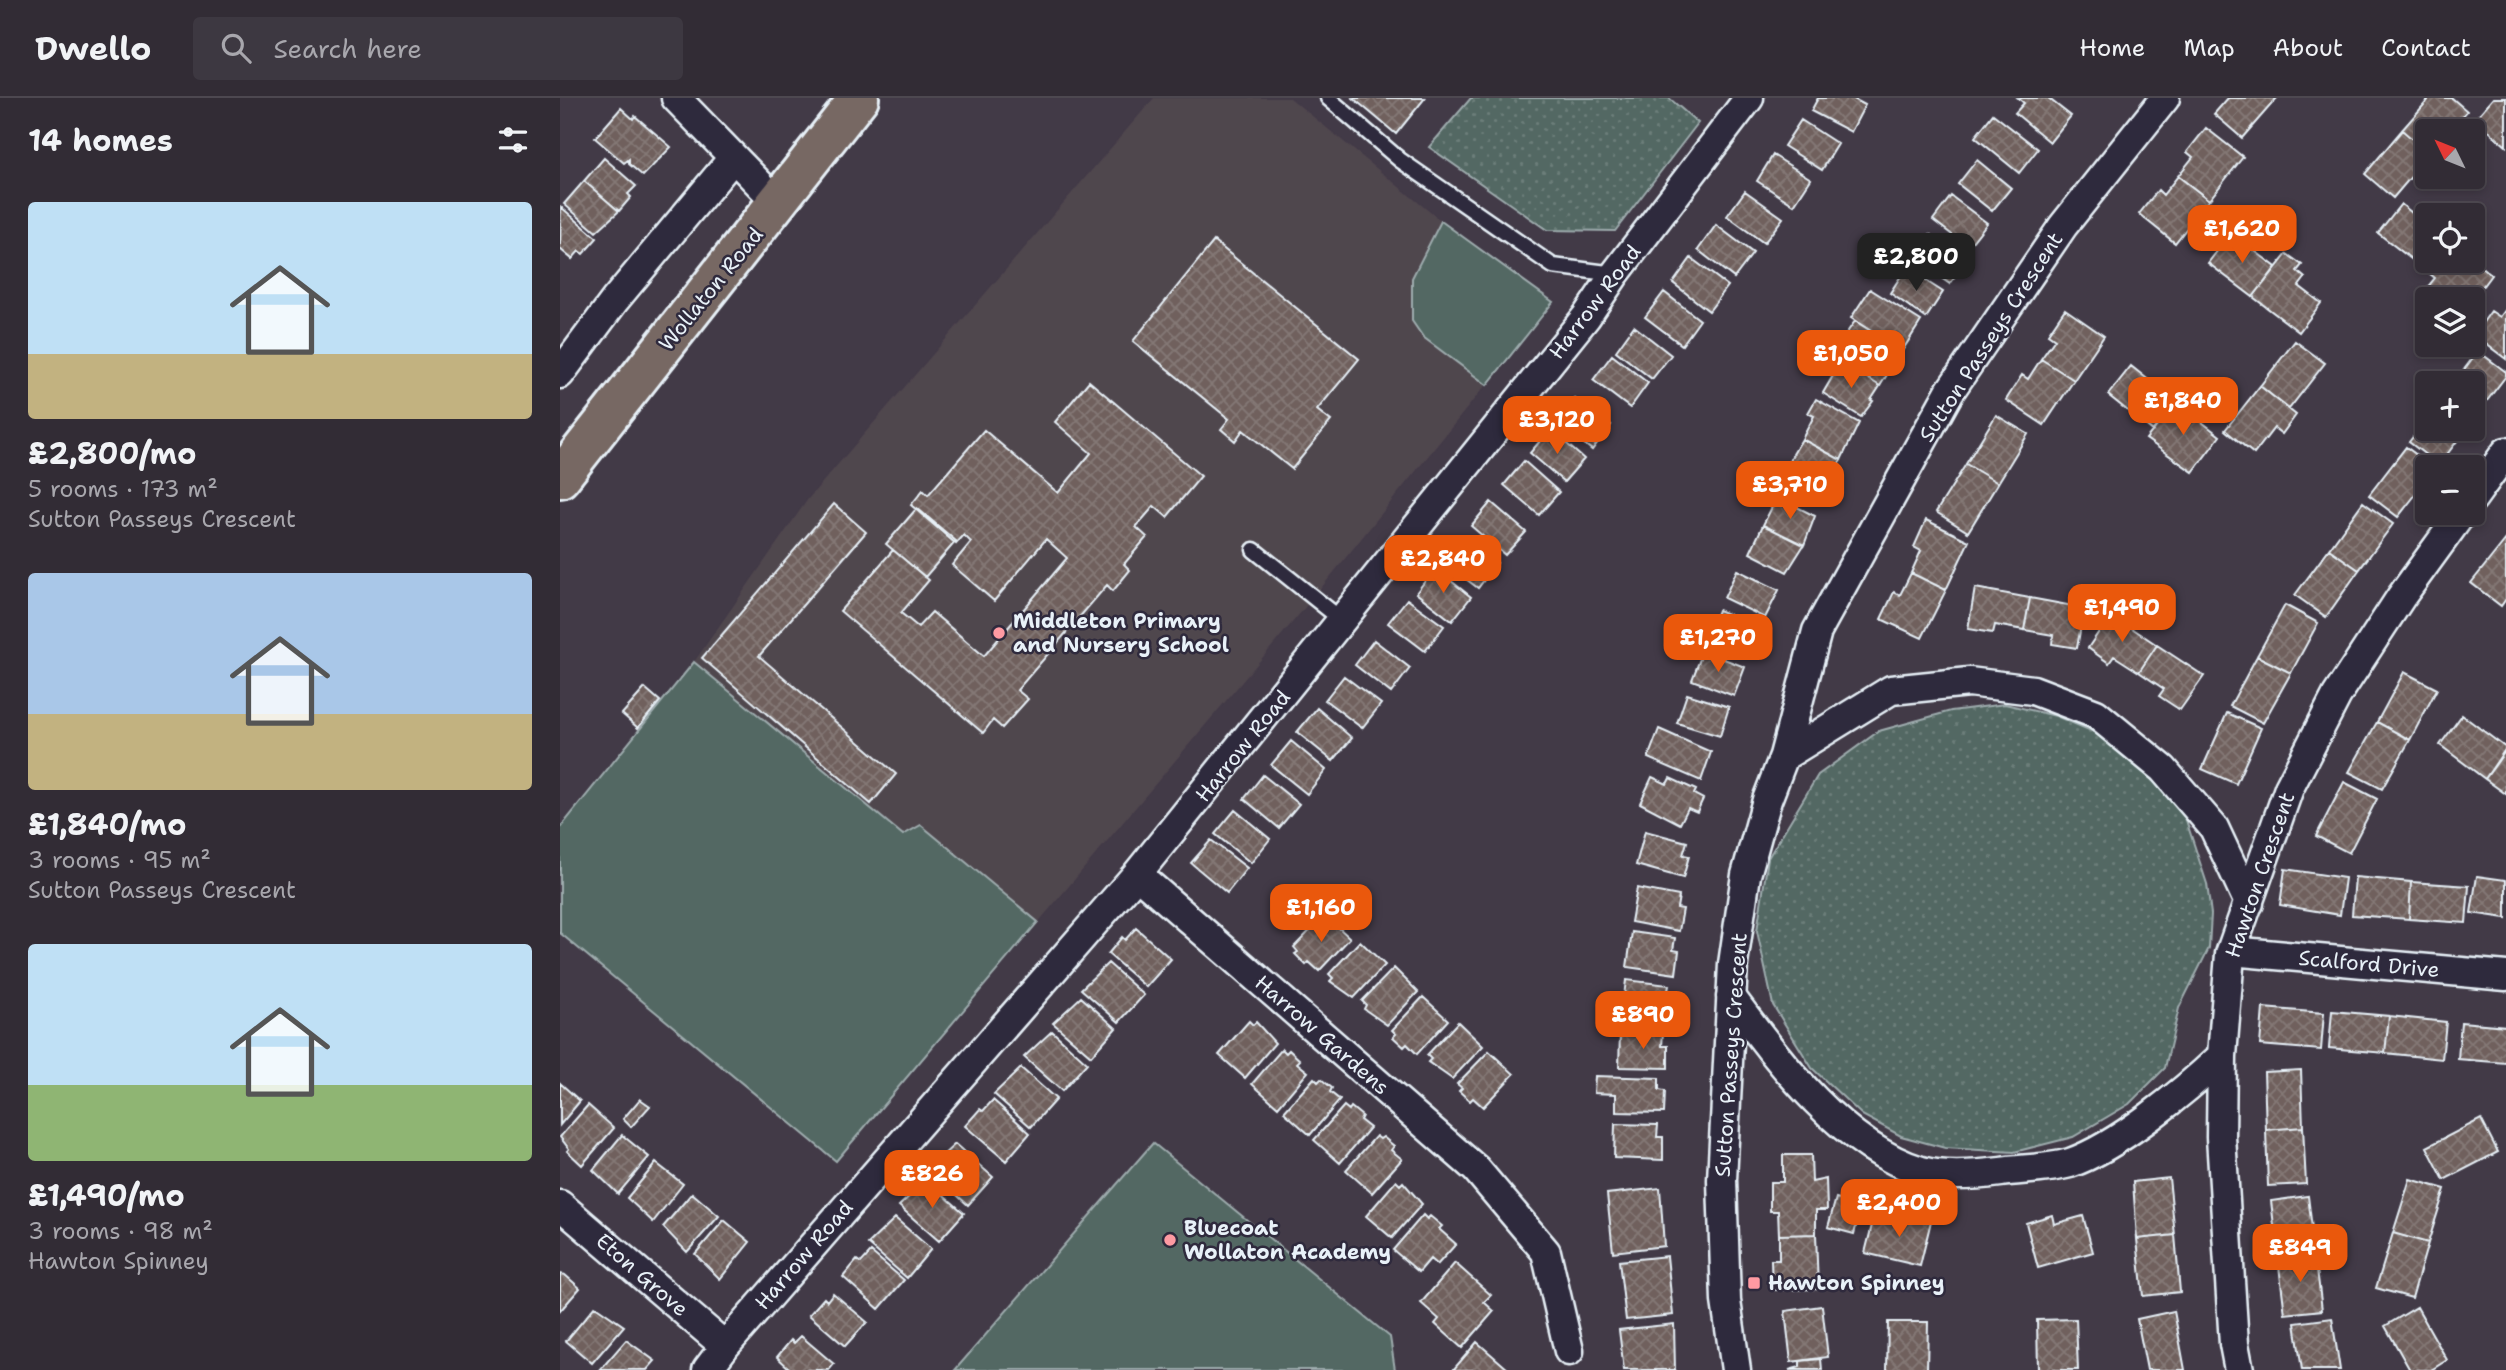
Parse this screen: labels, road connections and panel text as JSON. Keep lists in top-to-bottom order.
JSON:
{
  "streets": {
    "main road": ["Wollaton Road"],
    "street": [
      "Harrow Road",
      "Sutton Passeys Crescent",
      "Hawton Crescent",
      "Scalford Drive",
      "Harrow Gardens",
      "Eton Grove"
    ]
  },
  "crossings": [
    ["Harrow Road", "Harrow Gardens"],
    ["Harrow Road", "Eton Grove"],
    ["Hawton Crescent", "Scalford Drive"]
  ],
  "places": {
    "other": ["Middleton Primary and Nursery School", "Bluecoat Wollaton Academy"],
    "transit": ["Hawton Spinney"]
  },
  "north": "top left",
  "page": {
    "header": "Dwello",
    "search": "Search here",
    "nav": [
      "Home",
      "Map",
      "About",
      "Contact"
    ],
    "heading": "14 homes",
    "map_buttons": ["+", "−"],
    "list": [
      {
        "name": "£2,800/mo",
        "note": "5 rooms · 173 m² · Sutton Passeys Crescent"
      },
      {
        "name": "£1,840/mo",
        "note": "3 rooms · 95 m² · Sutton Passeys Crescent"
      },
      {
        "name": "£1,490/mo",
        "note": "3 rooms · 98 m² · Hawton Spinney"
      }
    ],
    "price": [
      "£1,620",
      "£2,800",
      "£1,050",
      "£1,840",
      "£3,120",
      "£3,710",
      "£2,840",
      "£1,490",
      "£1,270",
      "£1,160",
      "£890",
      "£826",
      "£2,400",
      "£849"
    ]
  }
}
